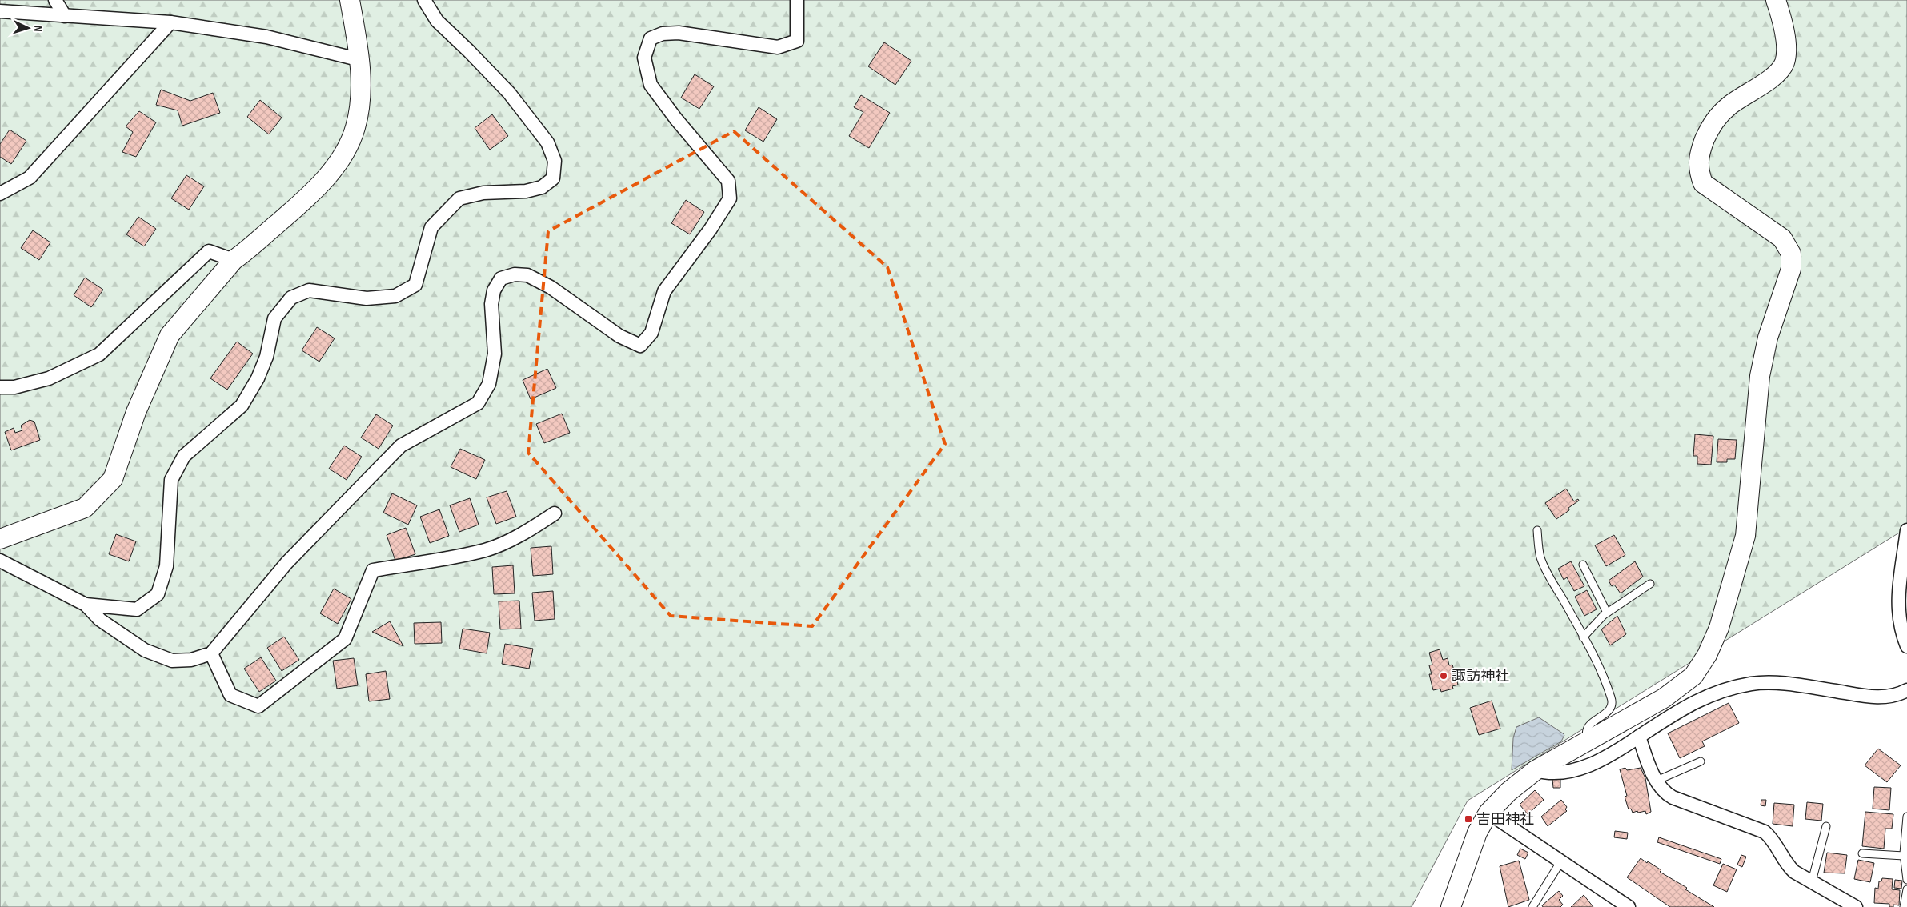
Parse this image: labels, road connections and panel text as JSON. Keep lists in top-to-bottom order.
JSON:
{
  "places": {
    "other": ["諏訪神社"],
    "transit": ["吉田神社"]
  },
  "north": "right"
}
